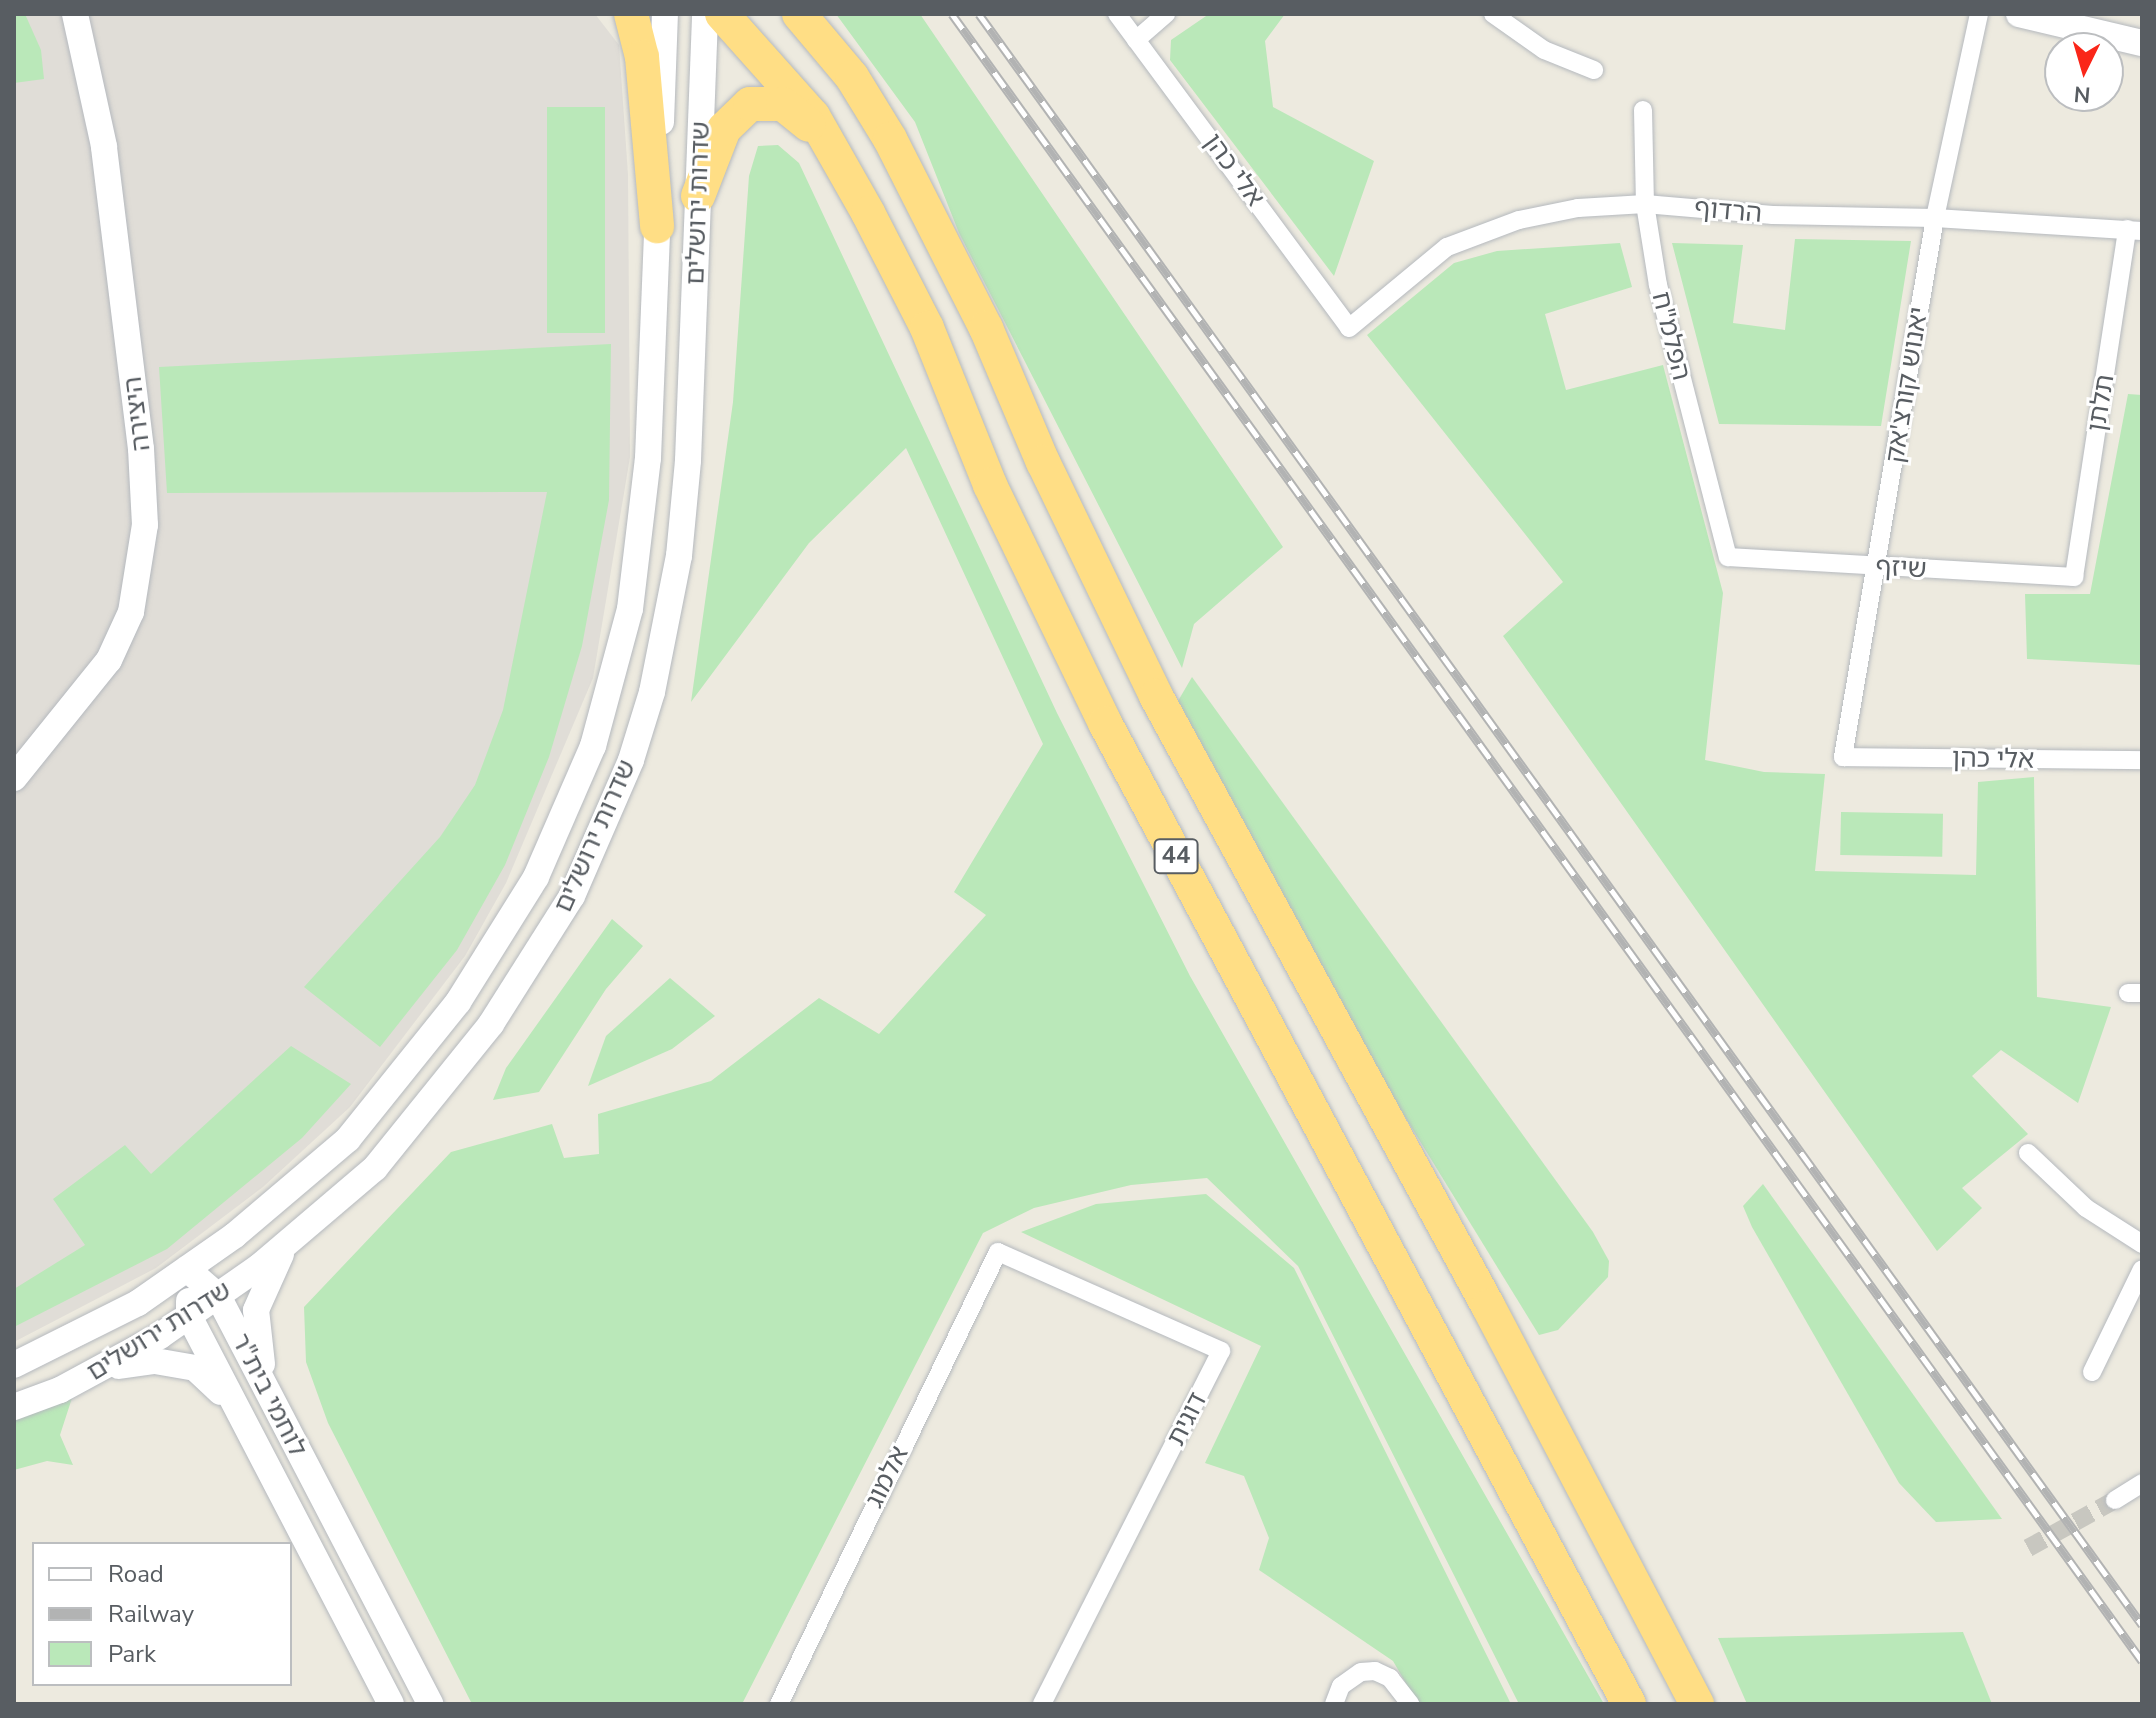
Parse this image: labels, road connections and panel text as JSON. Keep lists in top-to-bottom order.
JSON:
{
  "streets": {
    "highway": ["44"],
    "main road": ["שדרות ירושלים", "היצירה", "לוחמי בית\"ר"],
    "street": [
      "אלי כהן",
      "הרדוף",
      "הפלמ\"ח",
      "יאנוש קורצ'אק",
      "תלתן",
      "שיזף",
      "דוגית",
      "אלמוג"
    ]
  },
  "crossings": [
    ["אלי כהן", "הרדוף"],
    ["אלי כהן", "יאנוש קורצ'אק"],
    ["שדרות ירושלים", "לוחמי בית\"ר"],
    ["הרדוף", "הפלמ\"ח"],
    ["הרדוף", "יאנוש קורצ'אק"],
    ["הרדוף", "תלתן"],
    ["הפלמ\"ח", "שיזף"],
    ["יאנוש קורצ'אק", "שיזף"],
    ["תלתן", "שיזף"],
    ["דוגית", "אלמוג"]
  ],
  "legend": ["Road", "Railway", "Park"],
  "north": "bottom"
}
